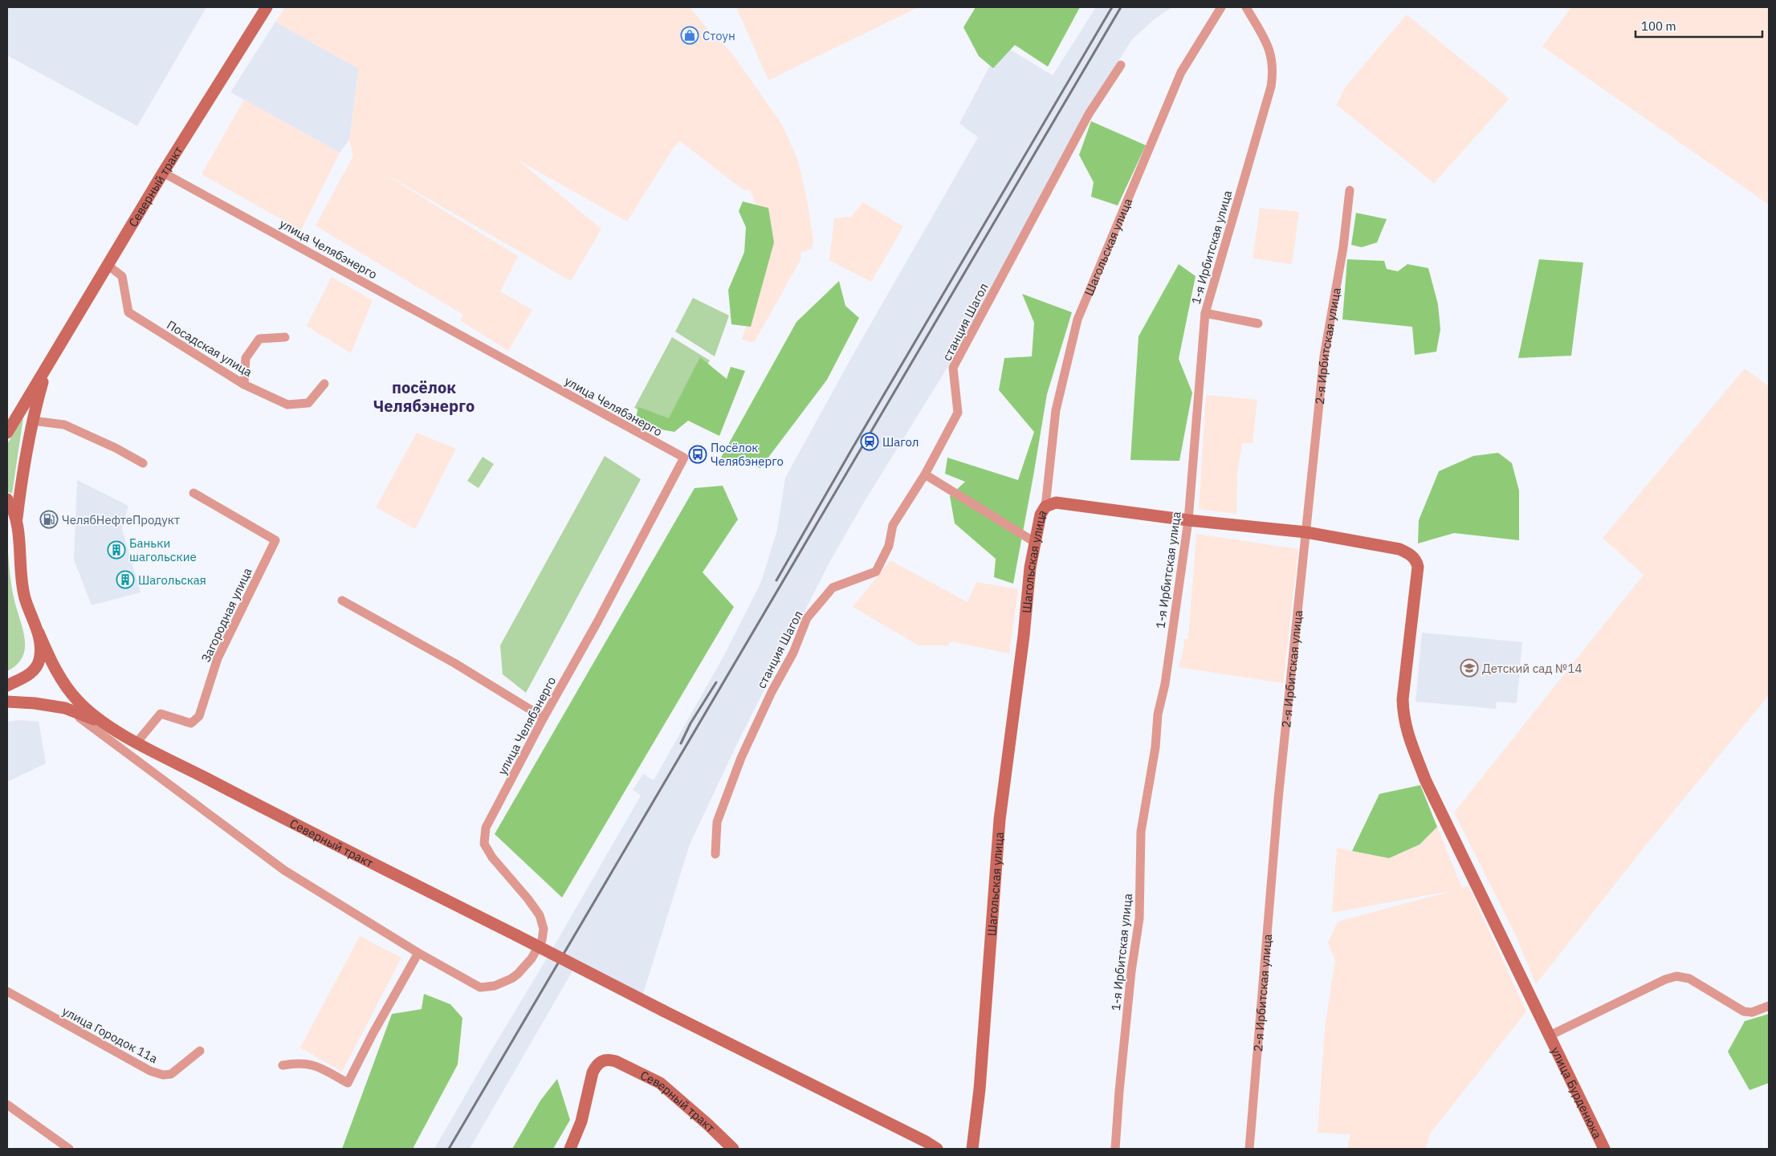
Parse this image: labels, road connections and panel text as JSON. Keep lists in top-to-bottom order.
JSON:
{
  "streets": {
    "main road": ["Северный тракт", "Шагольская улица", "улица Бурденюка"],
    "street": [
      "1-я Ирбитская улица",
      "улица Челябэнерго",
      "станция Шагол",
      "2-я Ирбитская улица",
      "Посадская улица",
      "Загородная улица",
      "улица Городок 11а"
    ]
  },
  "crossings": [
    ["Северный тракт", "улица Челябэнерго"],
    ["Северный тракт", "Посадская улица"],
    ["Северный тракт", "Загородная улица"]
  ],
  "districts": ["посёлок Челябэнерго"],
  "places": {
    "shop": ["Стоун"],
    "station": ["Шагол"],
    "bus stop": ["Посёлок Челябэнерго"],
    "fuel station": ["ЧелябНефтеПродукт"],
    "building": ["Баньки шагольские", "Шагольская"],
    "school or university": ["Детский сад №14"]
  },
  "scale_bar": "100 m"
}
